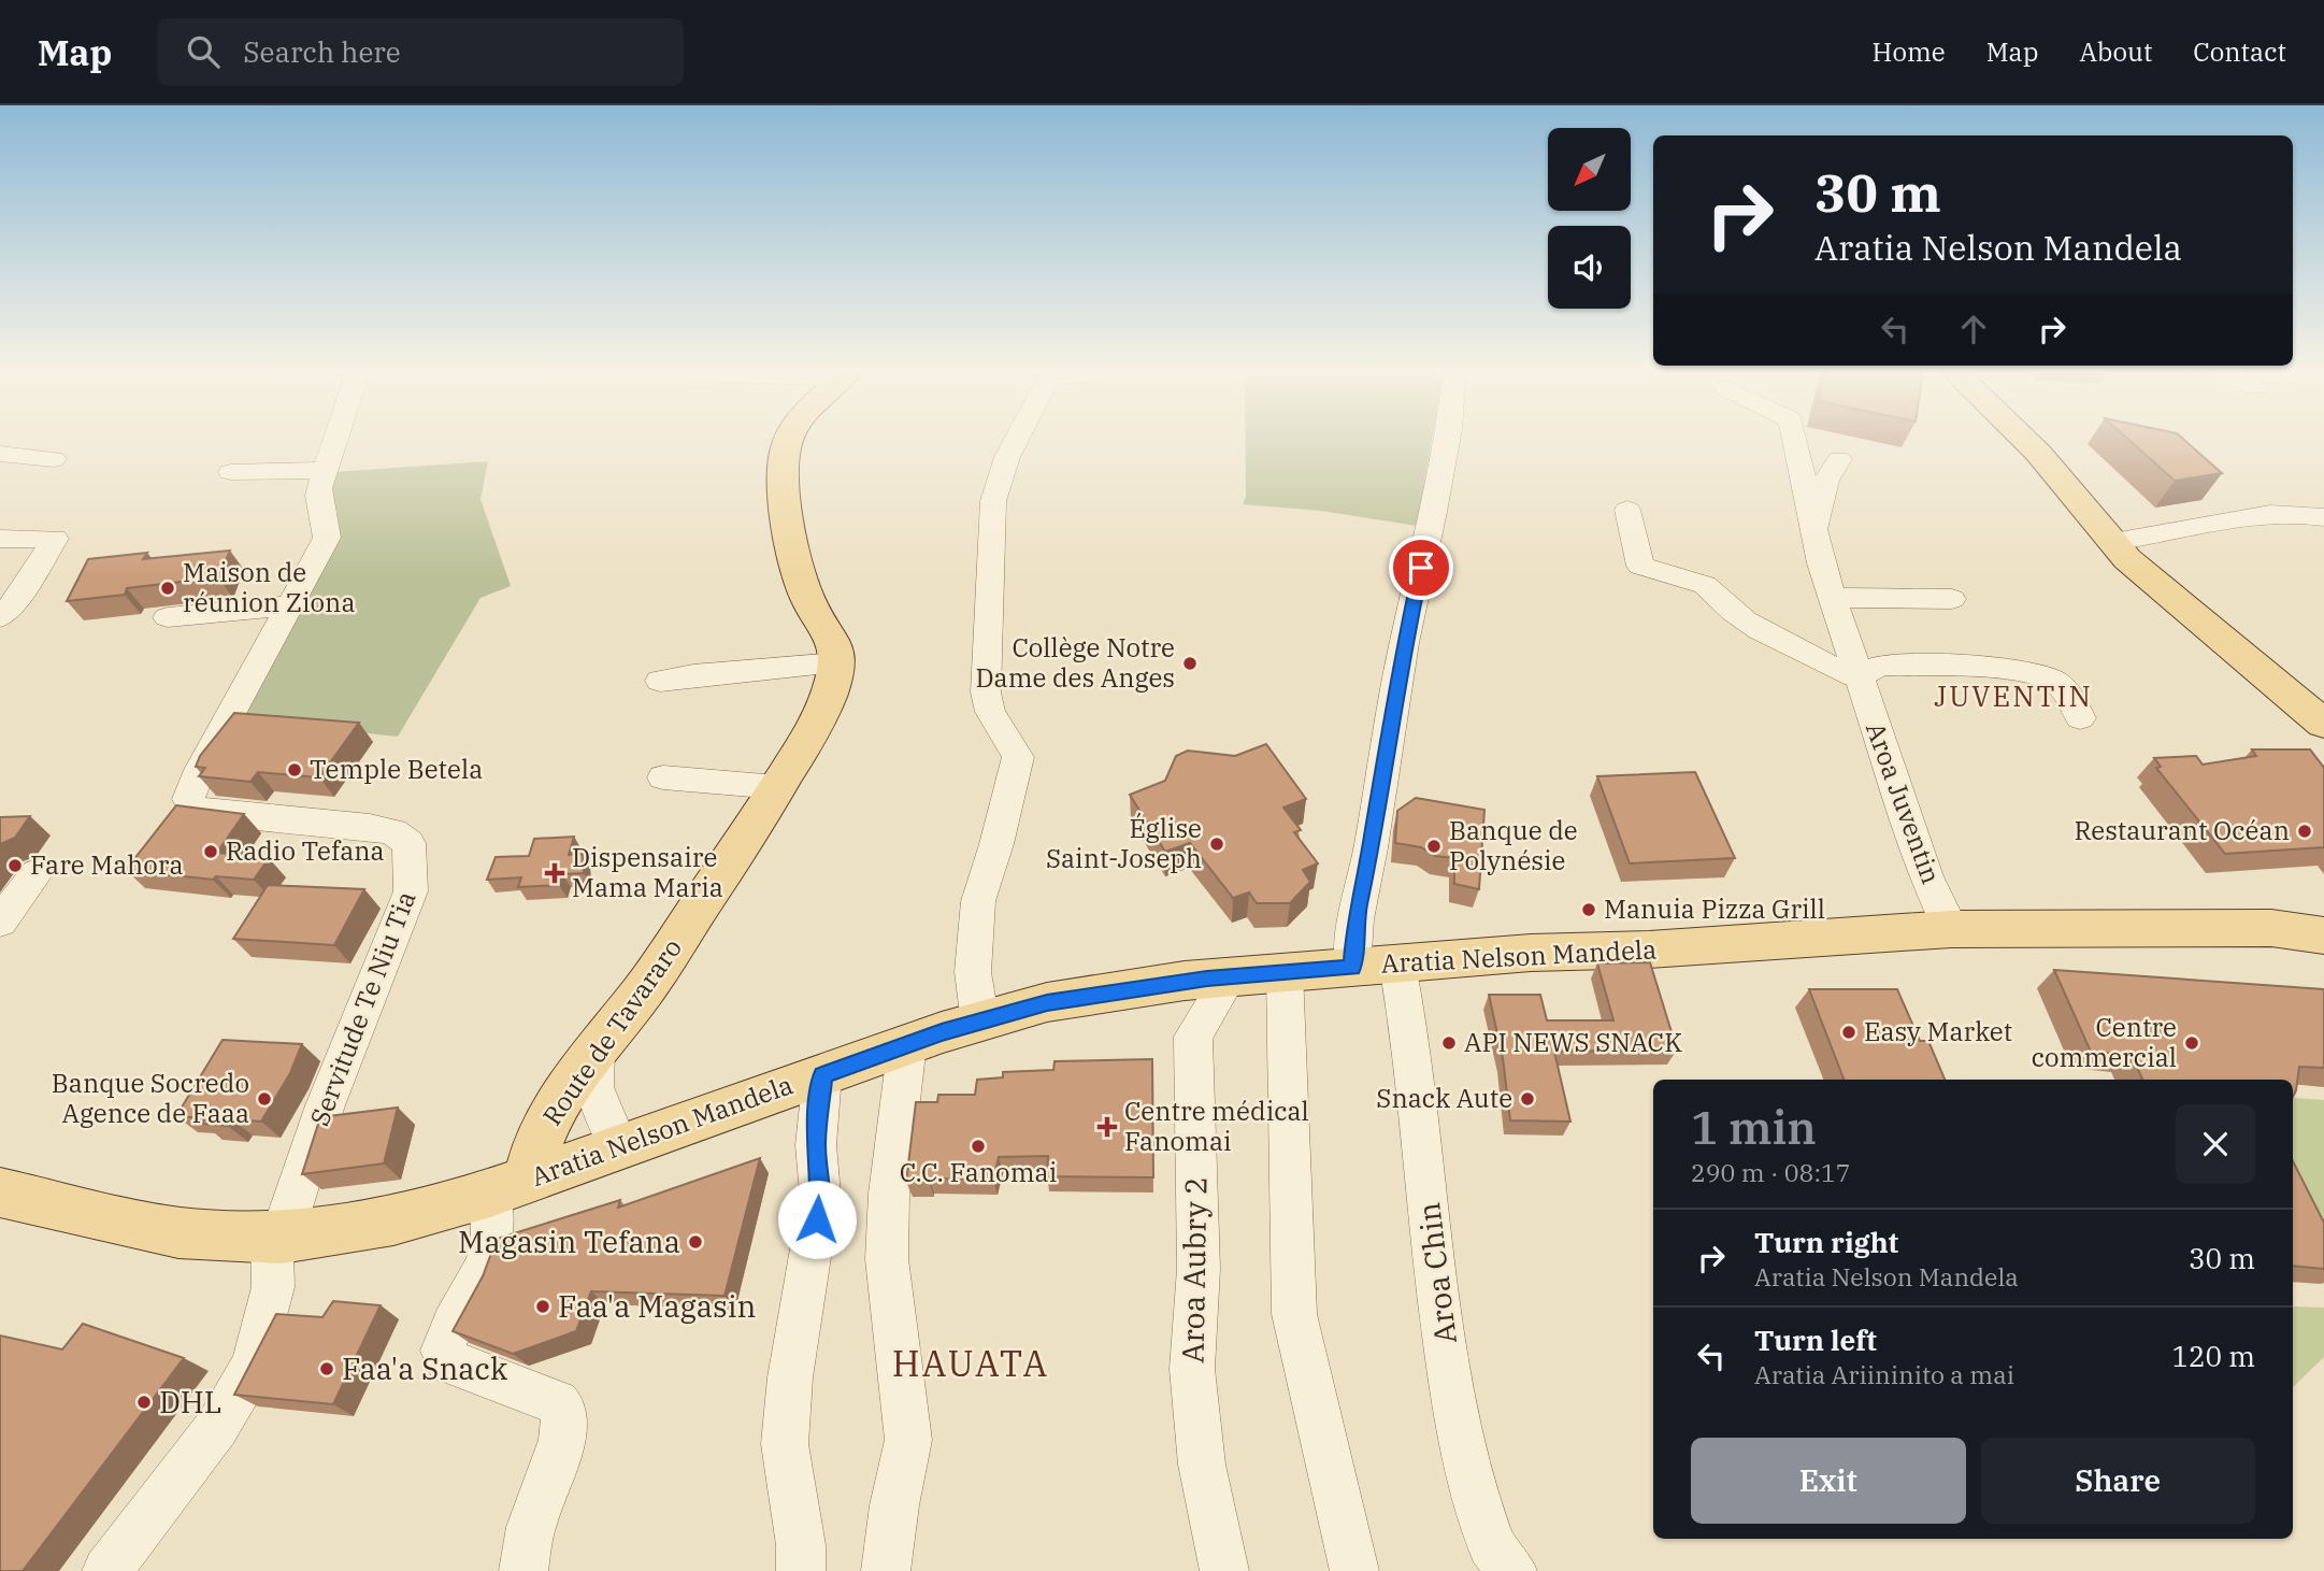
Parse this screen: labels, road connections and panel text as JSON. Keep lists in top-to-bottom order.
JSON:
{
  "streets": {
    "main road": ["Aratia Nelson Mandela", "Route de Tavararo"],
    "street": [
      "Aroa Juventin",
      "Servitude Te Niu Tia",
      "Aroa Aubry 2",
      "Aroa Chin"
    ]
  },
  "crossings": [
    ["Aroa Juventin", "Aratia Nelson Mandela"],
    ["Aratia Nelson Mandela", "Servitude Te Niu Tia"],
    ["Aratia Nelson Mandela", "Route de Tavararo"],
    ["Aratia Nelson Mandela", "Aroa Aubry 2"],
    ["Aratia Nelson Mandela", "Aroa Chin"]
  ],
  "districts": ["JUVENTIN", "HAUATA"],
  "places": {
    "other": [
      "Maison de réunion Ziona",
      "Collège Notre Dame des Anges",
      "Temple Betela",
      "Restaurant Océan",
      "Église Saint-Joseph",
      "Banque de Polynésie",
      "Radio Tefana",
      "Fare Mahora",
      "Manuia Pizza Grill",
      "Easy Market",
      "API NEWS SNACK",
      "Centre commercial",
      "Banque Socredo Agence de Faaa",
      "Snack Aute",
      "C.C. Fanomai",
      "Magasin Tefana",
      "Faa'a Magasin",
      "Faa'a Snack",
      "DHL"
    ],
    "health": ["Dispensaire Mama Maria", "Centre médical Fanomai"]
  },
  "north": "bottom left",
  "page": {
    "header": "Map",
    "search": "Search here",
    "nav": [
      "Home",
      "Map",
      "About",
      "Contact"
    ],
    "turn": ["30 m", "Aratia Nelson Mandela"],
    "heading": ["1 min", "290 m · 08:17"],
    "list": [
      {
        "name": "Turn right",
        "note": "Aratia Nelson Mandela",
        "value": "30 m"
      },
      {
        "name": "Turn left",
        "note": "Aratia Ariininito a mai",
        "value": "120 m"
      }
    ],
    "buttons": ["Exit", "Share"]
  }
}
